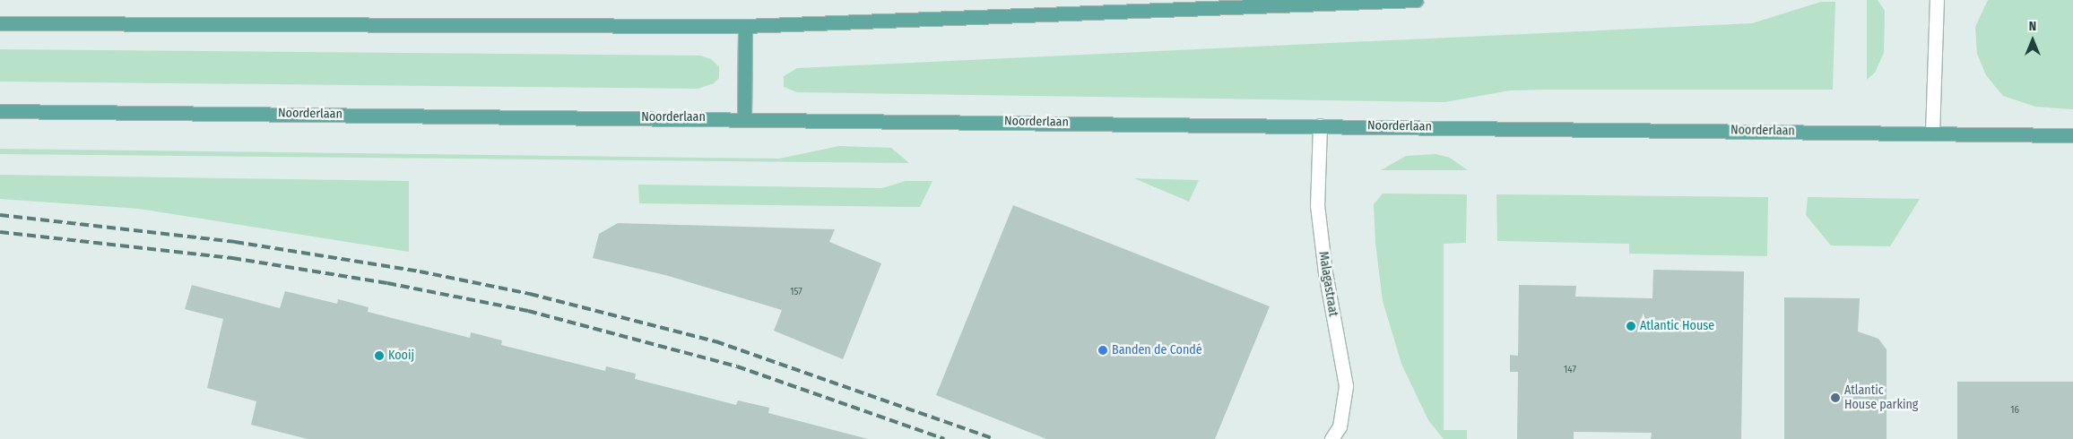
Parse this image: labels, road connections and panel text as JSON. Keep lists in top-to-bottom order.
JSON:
{
  "streets": {
    "main road": ["Noorderlaan"],
    "street": ["Malagastraat"]
  },
  "crossings": [
    ["Noorderlaan", "Malagastraat"]
  ],
  "places": [
    "Atlantic House",
    "Banden de Condé",
    "Kooij",
    "Atlantic House parking"
  ],
  "house_numbers": ["157", "147", "16"],
  "north": "top"
}
